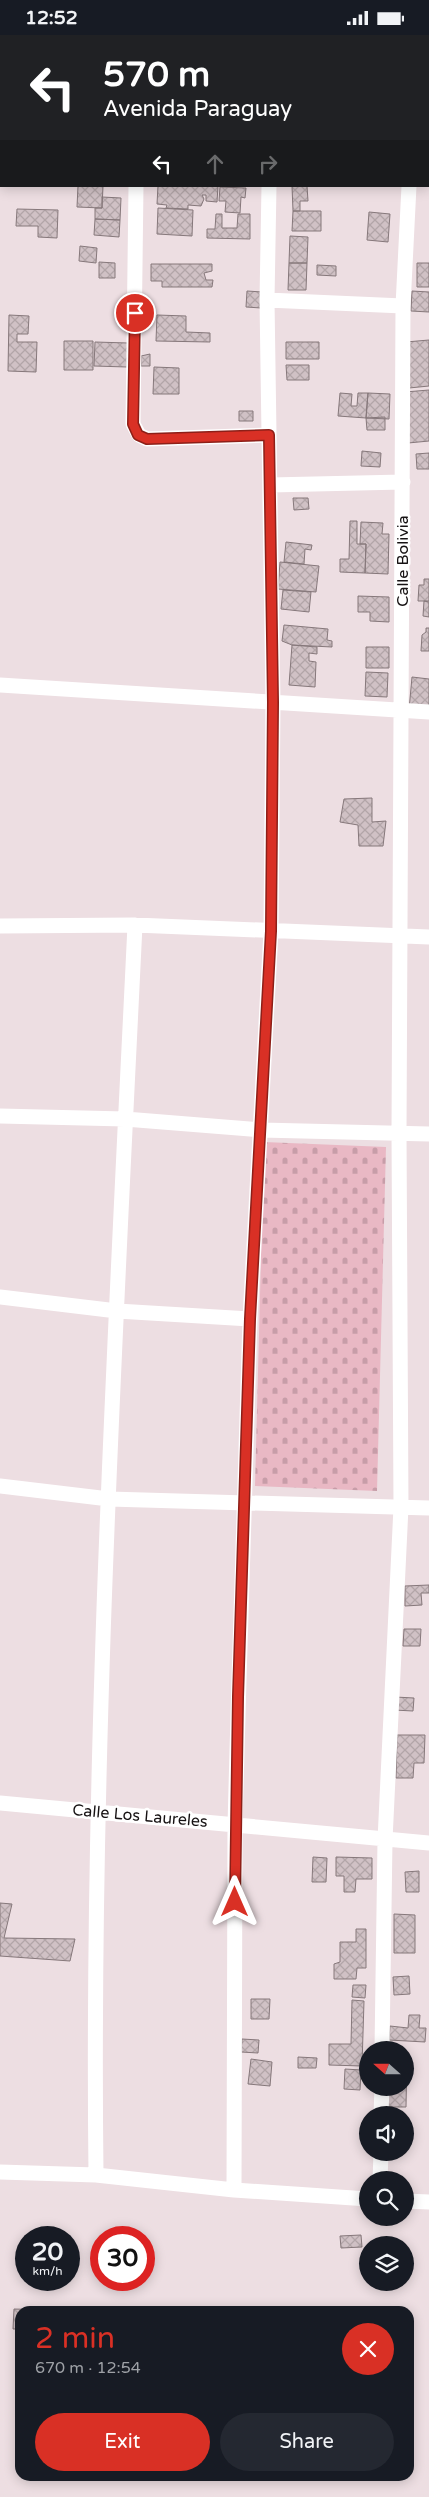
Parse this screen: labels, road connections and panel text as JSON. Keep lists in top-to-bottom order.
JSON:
{
  "streets": {
    "street": ["Calle Bolivia", "Calle Los Laureles"]
  },
  "crossings": [
    ["Calle Bolivia", "Calle Los Laureles"]
  ],
  "north": "left",
  "page": {
    "status": "12:52",
    "turn": ["570 m", "Avenida Paraguay"],
    "speed": "20 km/h",
    "limit": "30",
    "heading": ["2 min", "670 m · 12:54"],
    "buttons": ["Exit", "Share"]
  }
}
